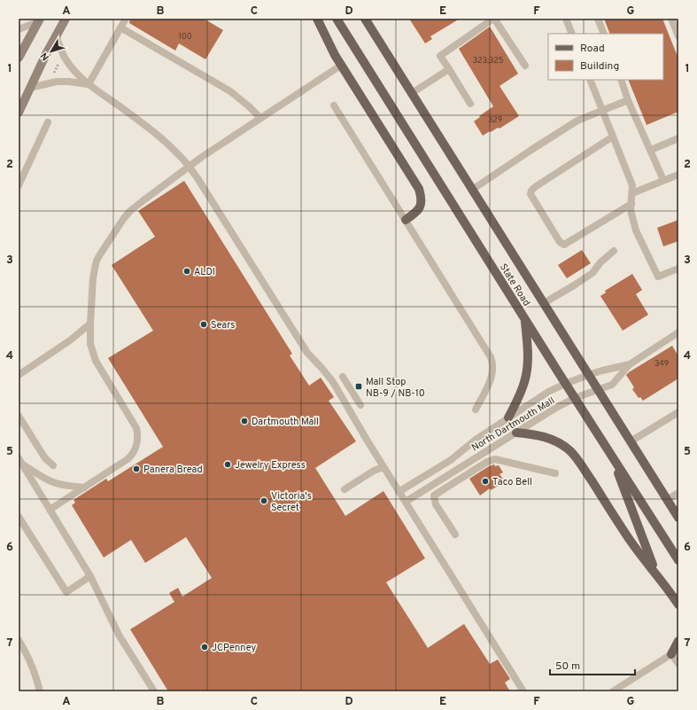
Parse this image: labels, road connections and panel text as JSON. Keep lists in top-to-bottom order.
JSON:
{
  "streets": {
    "main road": ["State Road"],
    "lane": ["North Dartmouth Mall"]
  },
  "crossings": [
    ["State Road", "North Dartmouth Mall"]
  ],
  "places": {
    "other": [
      "ALDI",
      "Sears",
      "Dartmouth Mall",
      "Jewelry Express",
      "Panera Bread",
      "Taco Bell",
      "Victoria's Secret",
      "JCPenney"
    ],
    "transit": ["Mall Stop NB-9 / NB-10"]
  },
  "house_numbers": [
    "100",
    "323;325",
    "329",
    "349"
  ],
  "legend": ["Road", "Building"],
  "scale_bar": "50 m",
  "north": "bottom left",
  "grid": {
    "columns": [
      "A",
      "B",
      "C",
      "D",
      "E",
      "F",
      "G"
    ],
    "rows": [
      "1",
      "2",
      "3",
      "4",
      "5",
      "6",
      "7"
    ]
  }
}
